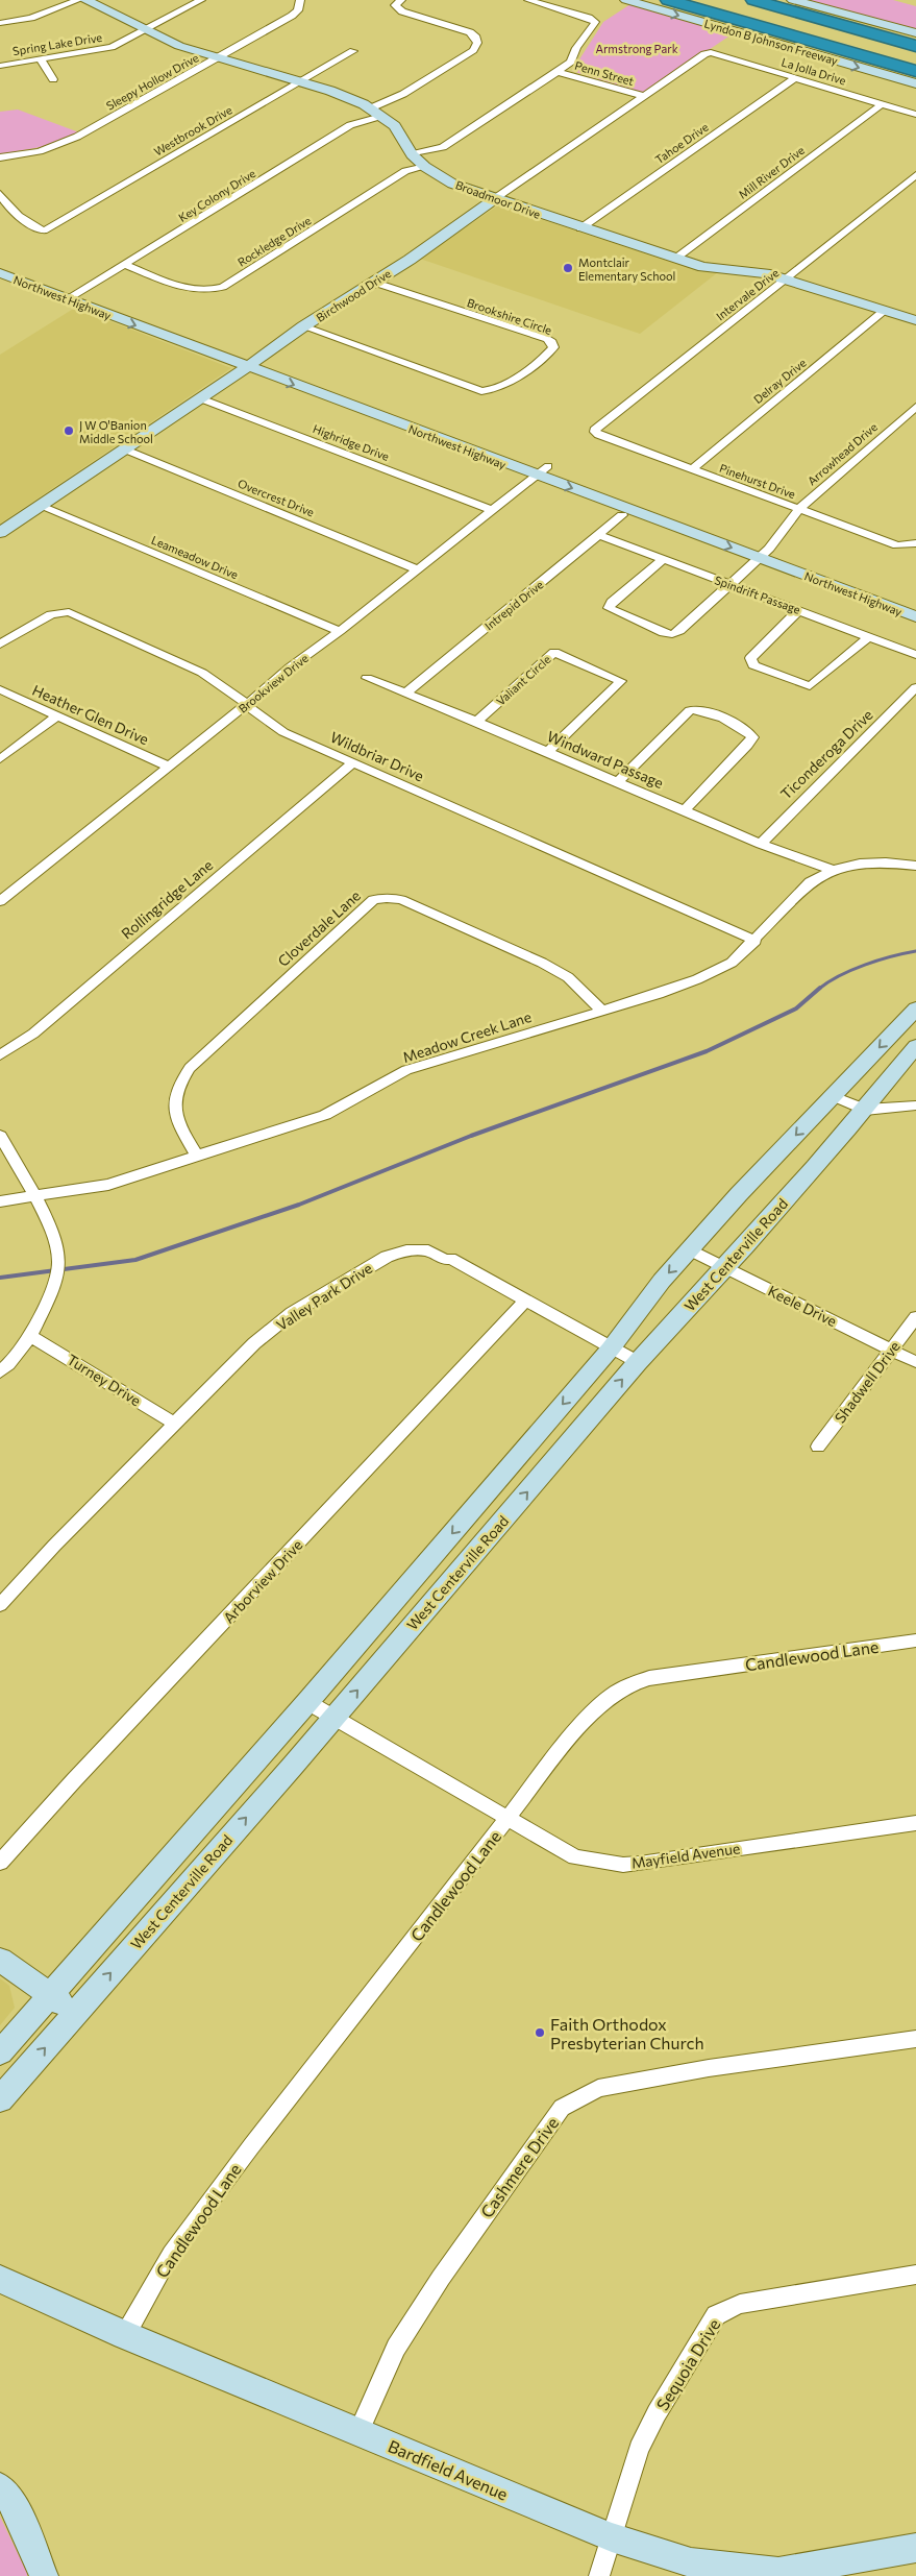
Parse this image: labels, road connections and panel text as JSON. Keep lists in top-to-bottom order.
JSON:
{
  "streets": {
    "highway": ["Lyndon B Johnson Freeway"],
    "main road": [
      "Broadmoor Drive",
      "Birchwood Drive",
      "Northwest Highway",
      "West Centerville Road",
      "Bardfield Avenue"
    ],
    "street": [
      "Spring Lake Drive",
      "La Jolla Drive",
      "Penn Street",
      "Sleepy Hollow Drive",
      "Westbrook Drive",
      "Tahoe Drive",
      "Mill River Drive",
      "Key Colony Drive",
      "Rockledge Drive",
      "Intervale Drive",
      "Brookshire Circle",
      "Delray Drive",
      "Highridge Drive",
      "Arrowhead Drive",
      "Pinehurst Drive",
      "Overcrest Drive",
      "Leameadow Drive",
      "Spindrift Passage",
      "Intrepid Drive",
      "Valiant Circle",
      "Brookview Drive",
      "Heather Glen Drive",
      "Ticonderoga Drive",
      "Wildbriar Drive",
      "Windward Passage",
      "Rollingridge Lane",
      "Cloverdale Lane",
      "Meadow Creek Lane",
      "Valley Park Drive",
      "Keele Drive",
      "Turney Drive",
      "Shadwell Drive",
      "Arborview Drive",
      "Candlewood Lane",
      "Mayfield Avenue",
      "Cashmere Drive",
      "Sequoia Drive"
    ]
  },
  "crossings": [
    ["Spring Lake Drive", "Broadmoor Drive"],
    ["La Jolla Drive", "Tahoe Drive"],
    ["La Jolla Drive", "Mill River Drive"],
    ["La Jolla Drive", "Birchwood Drive"],
    ["Penn Street", "Birchwood Drive"],
    ["Sleepy Hollow Drive", "Broadmoor Drive"],
    ["Westbrook Drive", "Broadmoor Drive"],
    ["Tahoe Drive", "Broadmoor Drive"],
    ["Mill River Drive", "Broadmoor Drive"],
    ["Key Colony Drive", "Broadmoor Drive"],
    ["Key Colony Drive", "Rockledge Drive"],
    ["Key Colony Drive", "Northwest Highway"],
    ["Broadmoor Drive", "Rockledge Drive"],
    ["Broadmoor Drive", "Intervale Drive"],
    ["Broadmoor Drive", "Birchwood Drive"],
    ["Broadmoor Drive", "Delray Drive"],
    ["Intervale Drive", "Pinehurst Drive"],
    ["Birchwood Drive", "Northwest Highway"],
    ["Birchwood Drive", "Brookshire Circle"],
    ["Birchwood Drive", "Highridge Drive"],
    ["Birchwood Drive", "Overcrest Drive"],
    ["Birchwood Drive", "Leameadow Drive"],
    ["Northwest Highway", "Arrowhead Drive"],
    ["Northwest Highway", "Brookview Drive"],
    ["Delray Drive", "Pinehurst Drive"],
    ["Highridge Drive", "Brookview Drive"],
    ["Arrowhead Drive", "Pinehurst Drive"],
    ["Arrowhead Drive", "Spindrift Passage"],
    ["Overcrest Drive", "Brookview Drive"],
    ["Leameadow Drive", "Brookview Drive"],
    ["Spindrift Passage", "Intrepid Drive"],
    ["Intrepid Drive", "Windward Passage"],
    ["Valiant Circle", "Windward Passage"],
    ["Brookview Drive", "Heather Glen Drive"],
    ["Brookview Drive", "Wildbriar Drive"],
    ["Ticonderoga Drive", "Windward Passage"],
    ["Wildbriar Drive", "Rollingridge Lane"],
    ["Wildbriar Drive", "Meadow Creek Lane"],
    ["Windward Passage", "Meadow Creek Lane"],
    ["Cloverdale Lane", "Meadow Creek Lane"],
    ["West Centerville Road", "Valley Park Drive"],
    ["West Centerville Road", "Keele Drive"],
    ["West Centerville Road", "Mayfield Avenue"],
    ["Valley Park Drive", "Turney Drive"],
    ["Valley Park Drive", "Arborview Drive"],
    ["Keele Drive", "Shadwell Drive"],
    ["Candlewood Lane", "Mayfield Avenue"],
    ["Candlewood Lane", "Bardfield Avenue"],
    ["Cashmere Drive", "Bardfield Avenue"],
    ["Sequoia Drive", "Bardfield Avenue"]
  ],
  "parks": ["Armstrong Park"],
  "places": ["Montclair Elementary School", "J W O'Banion Middle School", "Faith Orthodox Presbyterian Church"]
}
